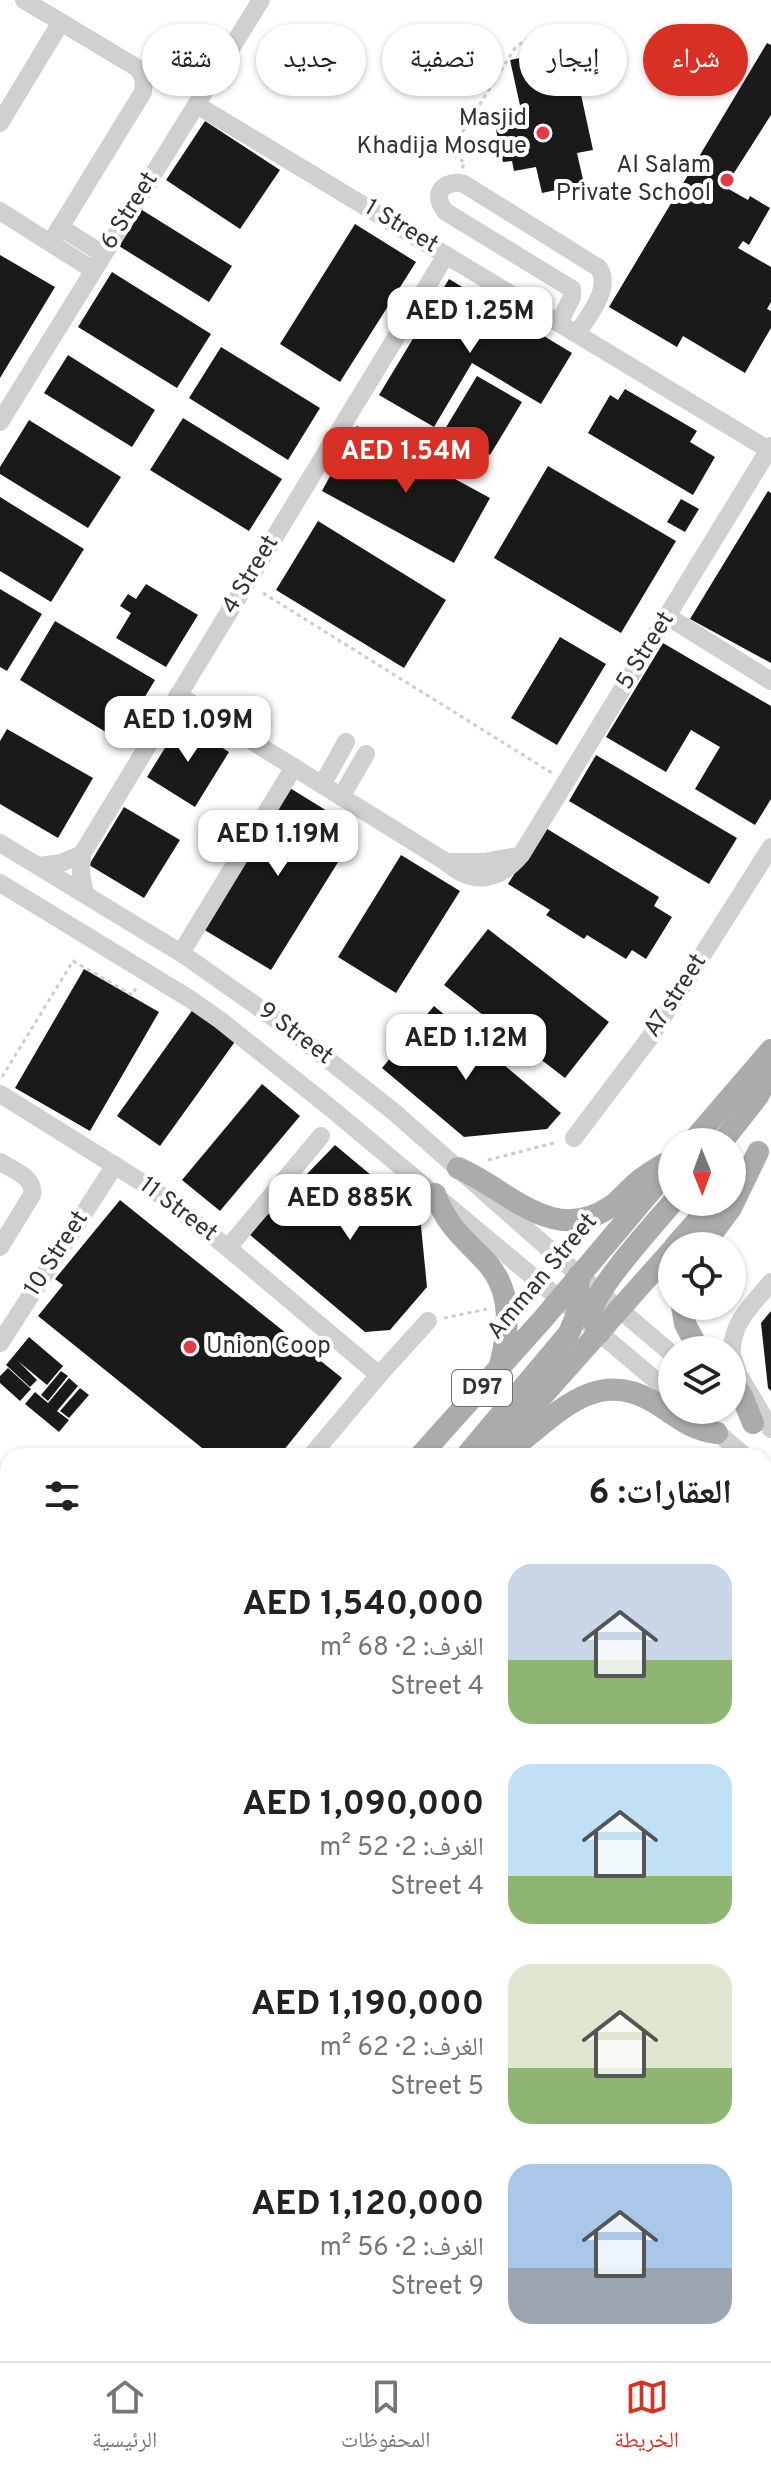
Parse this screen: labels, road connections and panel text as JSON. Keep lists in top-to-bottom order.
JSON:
{
  "streets": {
    "main road": ["Amman Street", "D97"],
    "street": [
      "6 Street",
      "1 Street",
      "4 Street",
      "5 Street",
      "A7 street",
      "9 Street",
      "11 Street",
      "10 Street"
    ]
  },
  "crossings": [
    ["6 Street", "1 Street"],
    ["1 Street", "4 Street"],
    ["1 Street", "5 Street"],
    ["4 Street", "5 Street"],
    ["9 Street", "Amman Street"],
    ["9 Street", "D97"],
    ["11 Street", "10 Street"]
  ],
  "places": ["Masjid Khadija Mosque", "Al Salam Private School", "Union Coop"],
  "north": "bottom",
  "page": {
    "chip": [
      "شراء",
      "إيجار",
      "تصفية",
      "جديد",
      "شقة"
    ],
    "price": [
      "AED 1.25M",
      "AED 1.54M",
      "AED 1.09M",
      "AED 1.19M",
      "AED 1.12M",
      "AED 885K"
    ],
    "heading": "العقارات: 6",
    "list": [
      {
        "name": "AED 1,540,000",
        "note": "الغرف: 2 · 68 m² · 4 Street"
      },
      {
        "name": "AED 1,090,000",
        "note": "الغرف: 2 · 52 m² · 4 Street"
      },
      {
        "name": "AED 1,190,000",
        "note": "الغرف: 2 · 62 m² · 5 Street"
      },
      {
        "name": "AED 1,120,000",
        "note": "الغرف: 2 · 56 m² · 9 Street"
      }
    ],
    "tabs": ["الخريطة", "المحفوظات", "الرئيسية"]
  }
}
